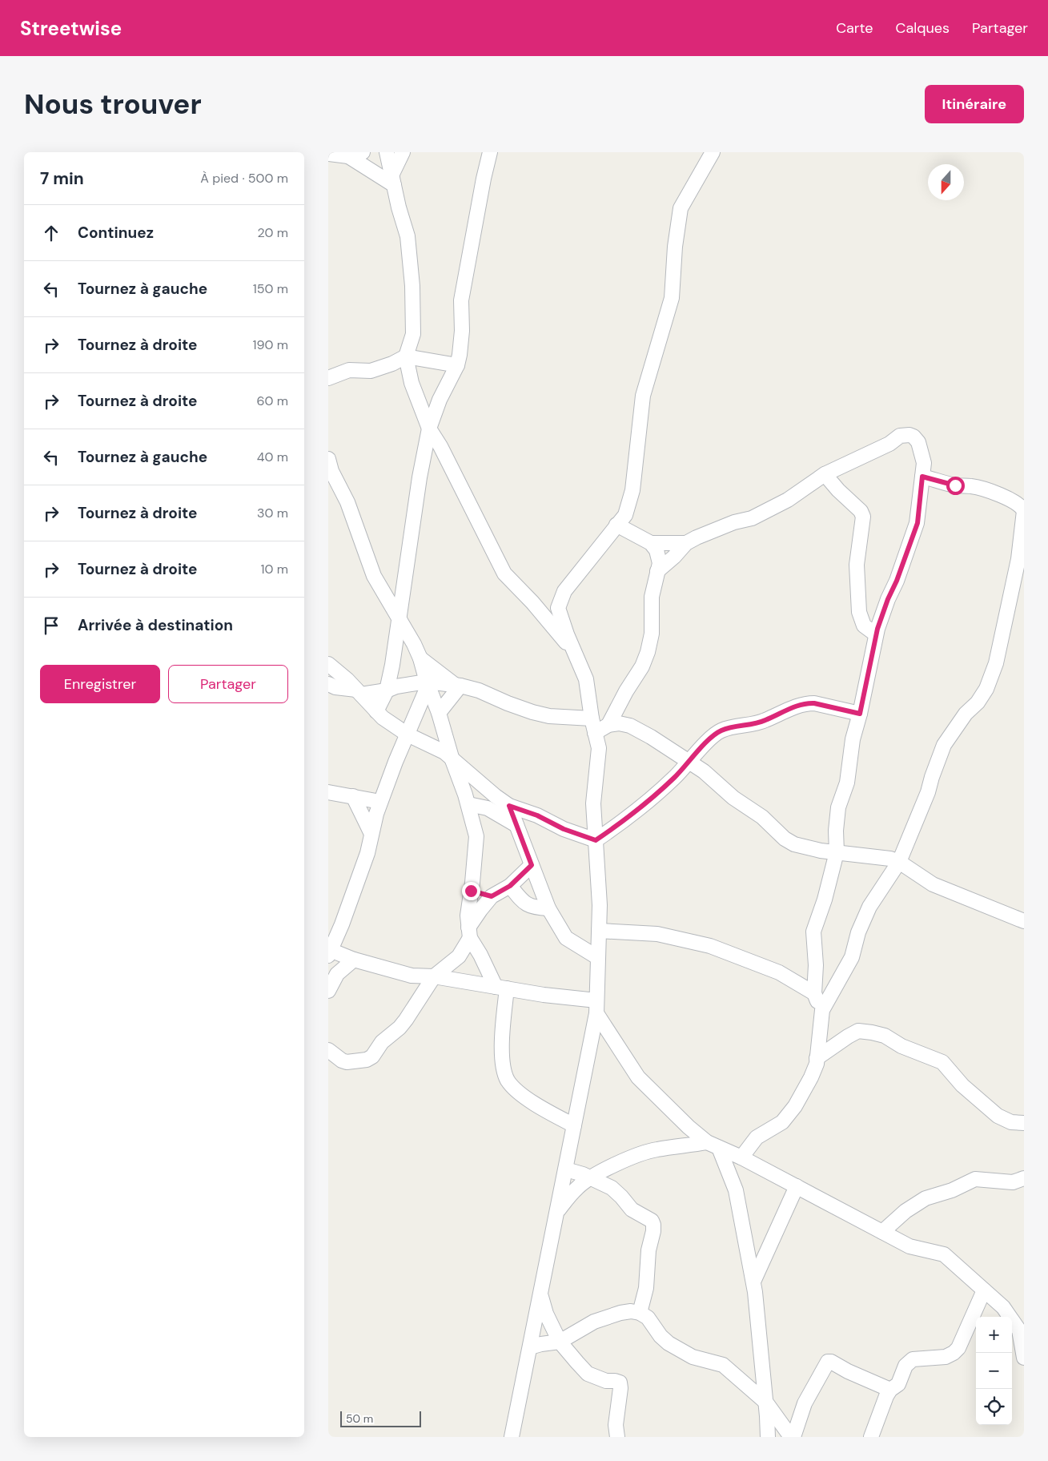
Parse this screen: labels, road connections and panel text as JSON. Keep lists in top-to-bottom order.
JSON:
{
  "scale_bar": "50 m",
  "north": "bottom",
  "page": {
    "header": "Streetwise",
    "nav": ["Carte", "Calques", "Partager"],
    "buttons": [
      "Itinéraire",
      ["Enregistrer", "Partager"]
    ],
    "title": "Nous trouver",
    "heading": ["7 min", "À pied · 500 m"],
    "list": [
      ["Continuez", "20 m"],
      ["Tournez à gauche", "150 m"],
      ["Tournez à droite", "190 m"],
      ["Tournez à droite", "60 m"],
      ["Tournez à gauche", "40 m"],
      ["Tournez à droite", "30 m"],
      ["Tournez à droite", "10 m"],
      "Arrivée à destination"
    ],
    "map_buttons": ["+", "−"],
    "scale": "50 m"
  }
}
